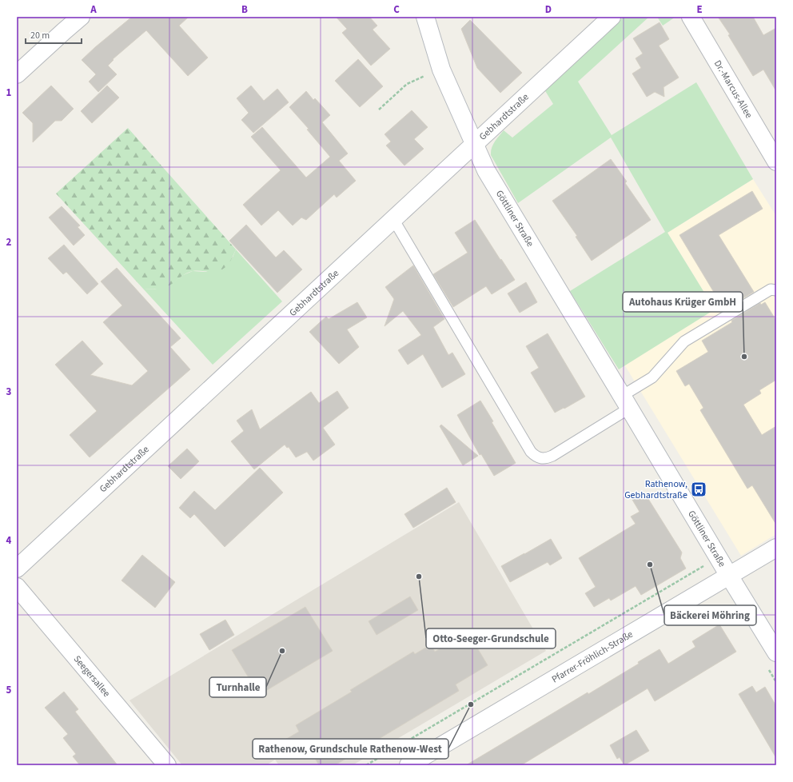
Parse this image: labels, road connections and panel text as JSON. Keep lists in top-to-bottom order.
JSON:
{
  "streets": {
    "street": [
      "Dr.-Marcus-Allee",
      "Gebhardtstraße",
      "Göttliner Straße",
      "Pfarrer-Fröhlich-Straße",
      "Seegersallee"
    ]
  },
  "crossings": [
    ["Gebhardtstraße", "Göttliner Straße"],
    ["Göttliner Straße", "Pfarrer-Fröhlich-Straße"]
  ],
  "places": {
    "other": [
      "Autohaus Krüger GmbH",
      "Bäckerei Möhring",
      "Otto-Seeger-Grundschule",
      "Turnhalle",
      "Rathenow, Grundschule Rathenow-West"
    ],
    "bus stop": ["Rathenow, Gebhardtstraße"]
  },
  "scale_bar": "20 m",
  "grid": {
    "columns": [
      "A",
      "B",
      "C",
      "D",
      "E"
    ],
    "rows": [
      "1",
      "2",
      "3",
      "4",
      "5"
    ]
  }
}
